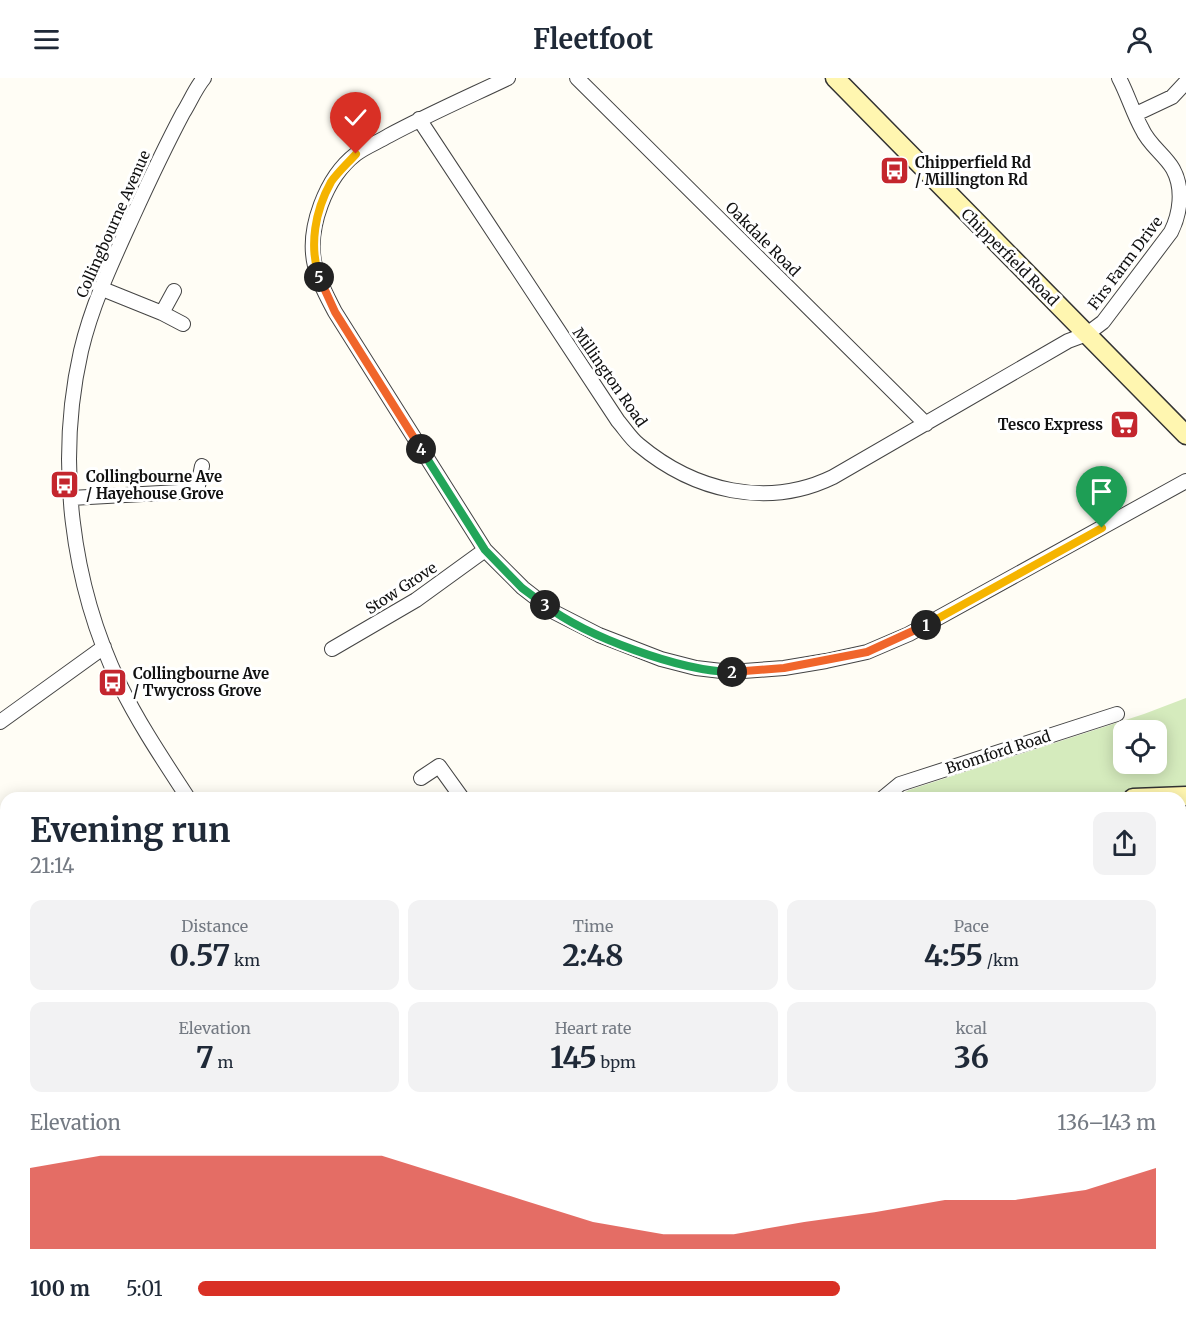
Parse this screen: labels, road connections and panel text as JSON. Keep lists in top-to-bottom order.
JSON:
{
  "streets": {
    "street": [
      "Collingbourne Avenue",
      "Oakdale Road",
      "Chipperfield Road",
      "Firs Farm Drive",
      "Millington Road",
      "Stow Grove",
      "Bromford Road"
    ]
  },
  "crossings": [
    ["Oakdale Road", "Millington Road"],
    ["Chipperfield Road", "Firs Farm Drive"],
    ["Chipperfield Road", "Millington Road"],
    ["Firs Farm Drive", "Millington Road"]
  ],
  "places": {
    "bus stop": ["Chipperfield Rd / Millington Rd", "Collingbourne Ave / Hayehouse Grove", "Collingbourne Ave / Twycross Grove"],
    "supermarket": ["Tesco Express"]
  },
  "page": {
    "header": "Fleetfoot",
    "pins": [
      "5",
      "4",
      "3",
      "1",
      "2"
    ],
    "heading": ["Evening run", "21:14"],
    "stats": [
      ["Distance", "0.57 km"],
      ["Time", "2:48"],
      ["Pace", "4:55 /km"],
      ["Elevation", "7 m"],
      ["Heart rate", "145 bpm"],
      ["kcal", "36"]
    ],
    "chart": ["Elevation", "136–143 m"],
    "list": [
      {
        "name": "100 m",
        "note": "5:01"
      }
    ]
  }
}
